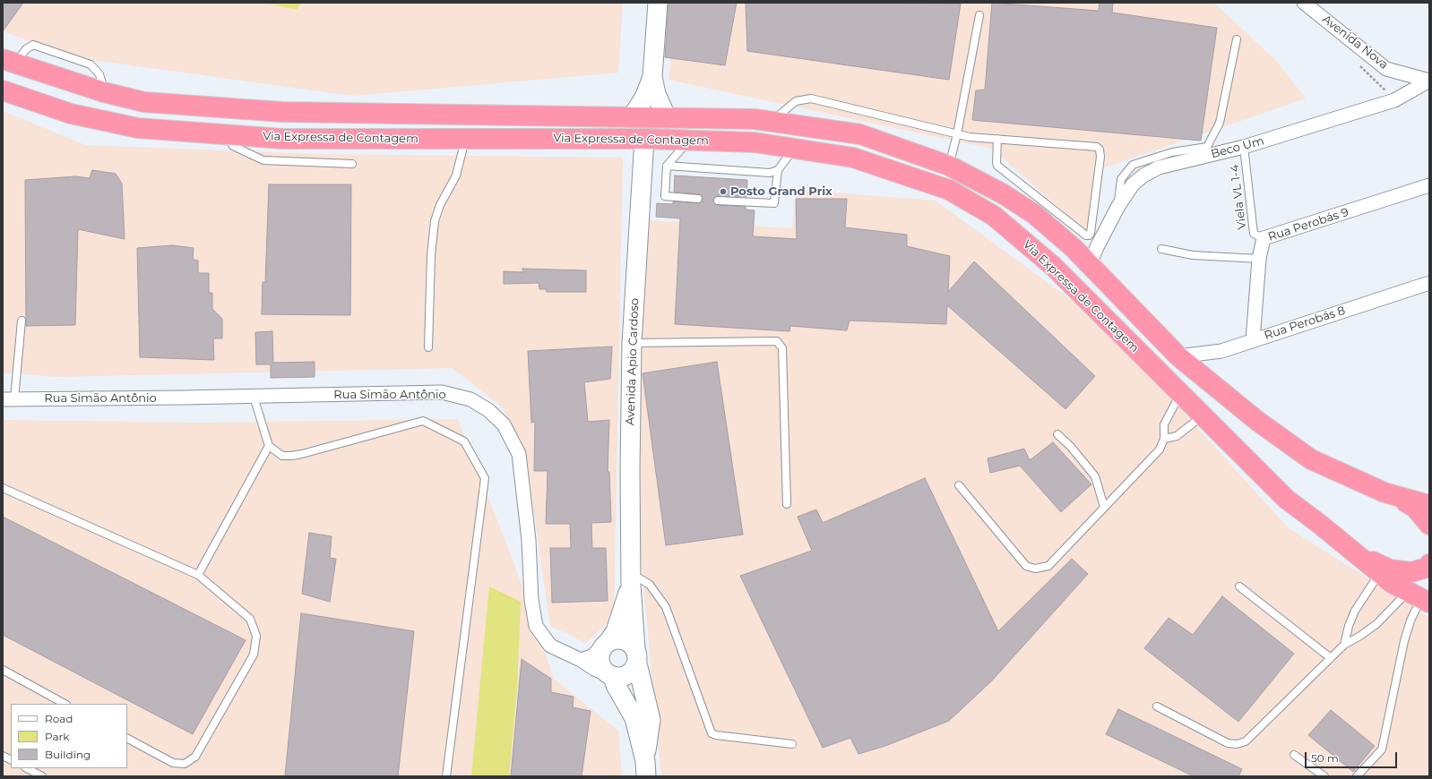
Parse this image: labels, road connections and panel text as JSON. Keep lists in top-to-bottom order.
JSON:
{
  "streets": {
    "highway": ["Via Expressa de Contagem"],
    "street": [
      "Avenida Nova",
      "Beco Um",
      "Rua Perobás 9",
      "Rua Perobás 8",
      "Avenida Apio Cardoso",
      "Rua Simão Antônio"
    ],
    "lane": ["Viela VL 1-4"]
  },
  "crossings": [
    ["Avenida Nova", "Beco Um"],
    ["Via Expressa de Contagem", "Beco Um"],
    ["Via Expressa de Contagem", "Rua Perobás 8"],
    ["Via Expressa de Contagem", "Avenida Apio Cardoso"],
    ["Beco Um", "Viela VL 1-4"],
    ["Viela VL 1-4", "Rua Perobás 9"],
    ["Rua Perobás 9", "Rua Perobás 8"],
    ["Avenida Apio Cardoso", "Rua Simão Antônio"]
  ],
  "places": ["Posto Grand Prix"],
  "legend": ["Road", "Park", "Building"],
  "scale_bar": "50 m"
}
